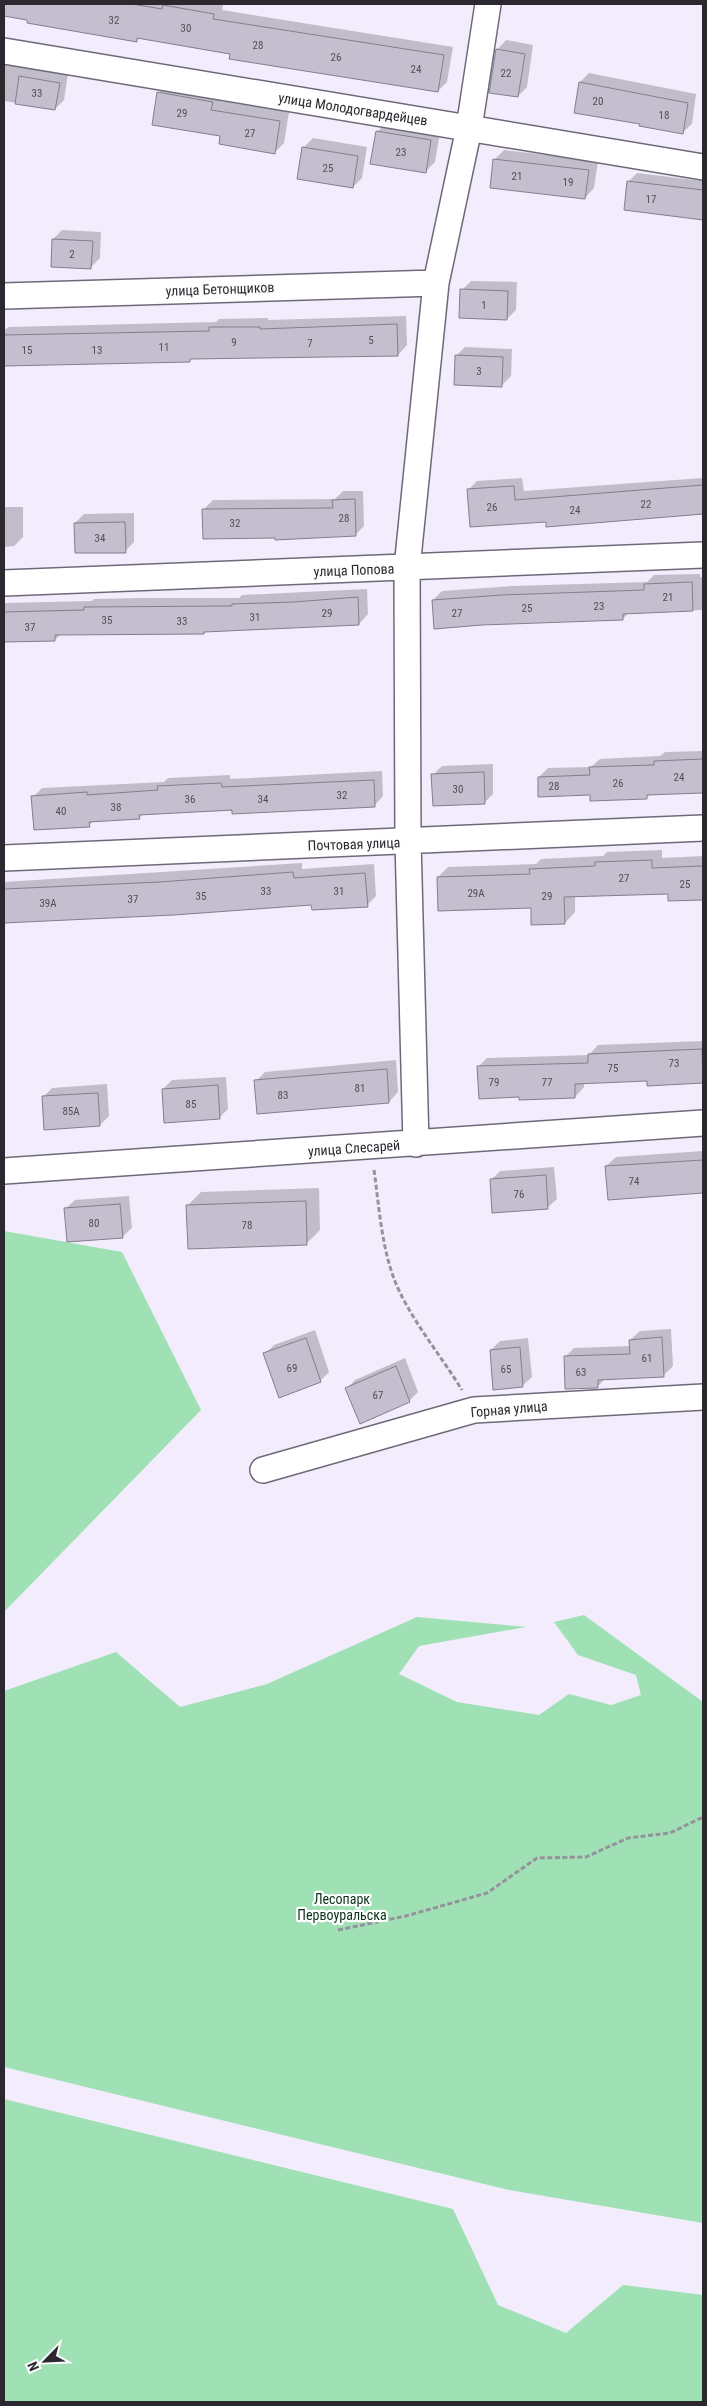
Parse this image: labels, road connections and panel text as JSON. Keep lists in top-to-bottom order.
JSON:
{
  "streets": {
    "street": [
      "улица Молодогвардейцев",
      "улица Бетонщиков",
      "улица Попова",
      "Почтовая улица",
      "улица Слесарей",
      "Горная улица"
    ]
  },
  "parks": ["Лесопарк Первоуральска"],
  "house_numbers": [
    "32",
    "30",
    "28",
    "26",
    "24",
    "22",
    "33",
    "20",
    "29",
    "18",
    "27",
    "23",
    "25",
    "21",
    "19",
    "17",
    "2",
    "1",
    "5",
    "9",
    "7",
    "11",
    "15",
    "13",
    "3",
    "22",
    "26",
    "24",
    "28",
    "32",
    "34",
    "21",
    "23",
    "25",
    "29",
    "27",
    "31",
    "35",
    "33",
    "37",
    "24",
    "26",
    "28",
    "30",
    "32",
    "36",
    "34",
    "38",
    "40",
    "27",
    "25",
    "33",
    "31",
    "29А",
    "35",
    "29",
    "37",
    "39А",
    "73",
    "75",
    "79",
    "77",
    "81",
    "83",
    "85",
    "85А",
    "74",
    "76",
    "80",
    "78",
    "61",
    "69",
    "65",
    "63",
    "67"
  ],
  "north": "bottom left"
}
